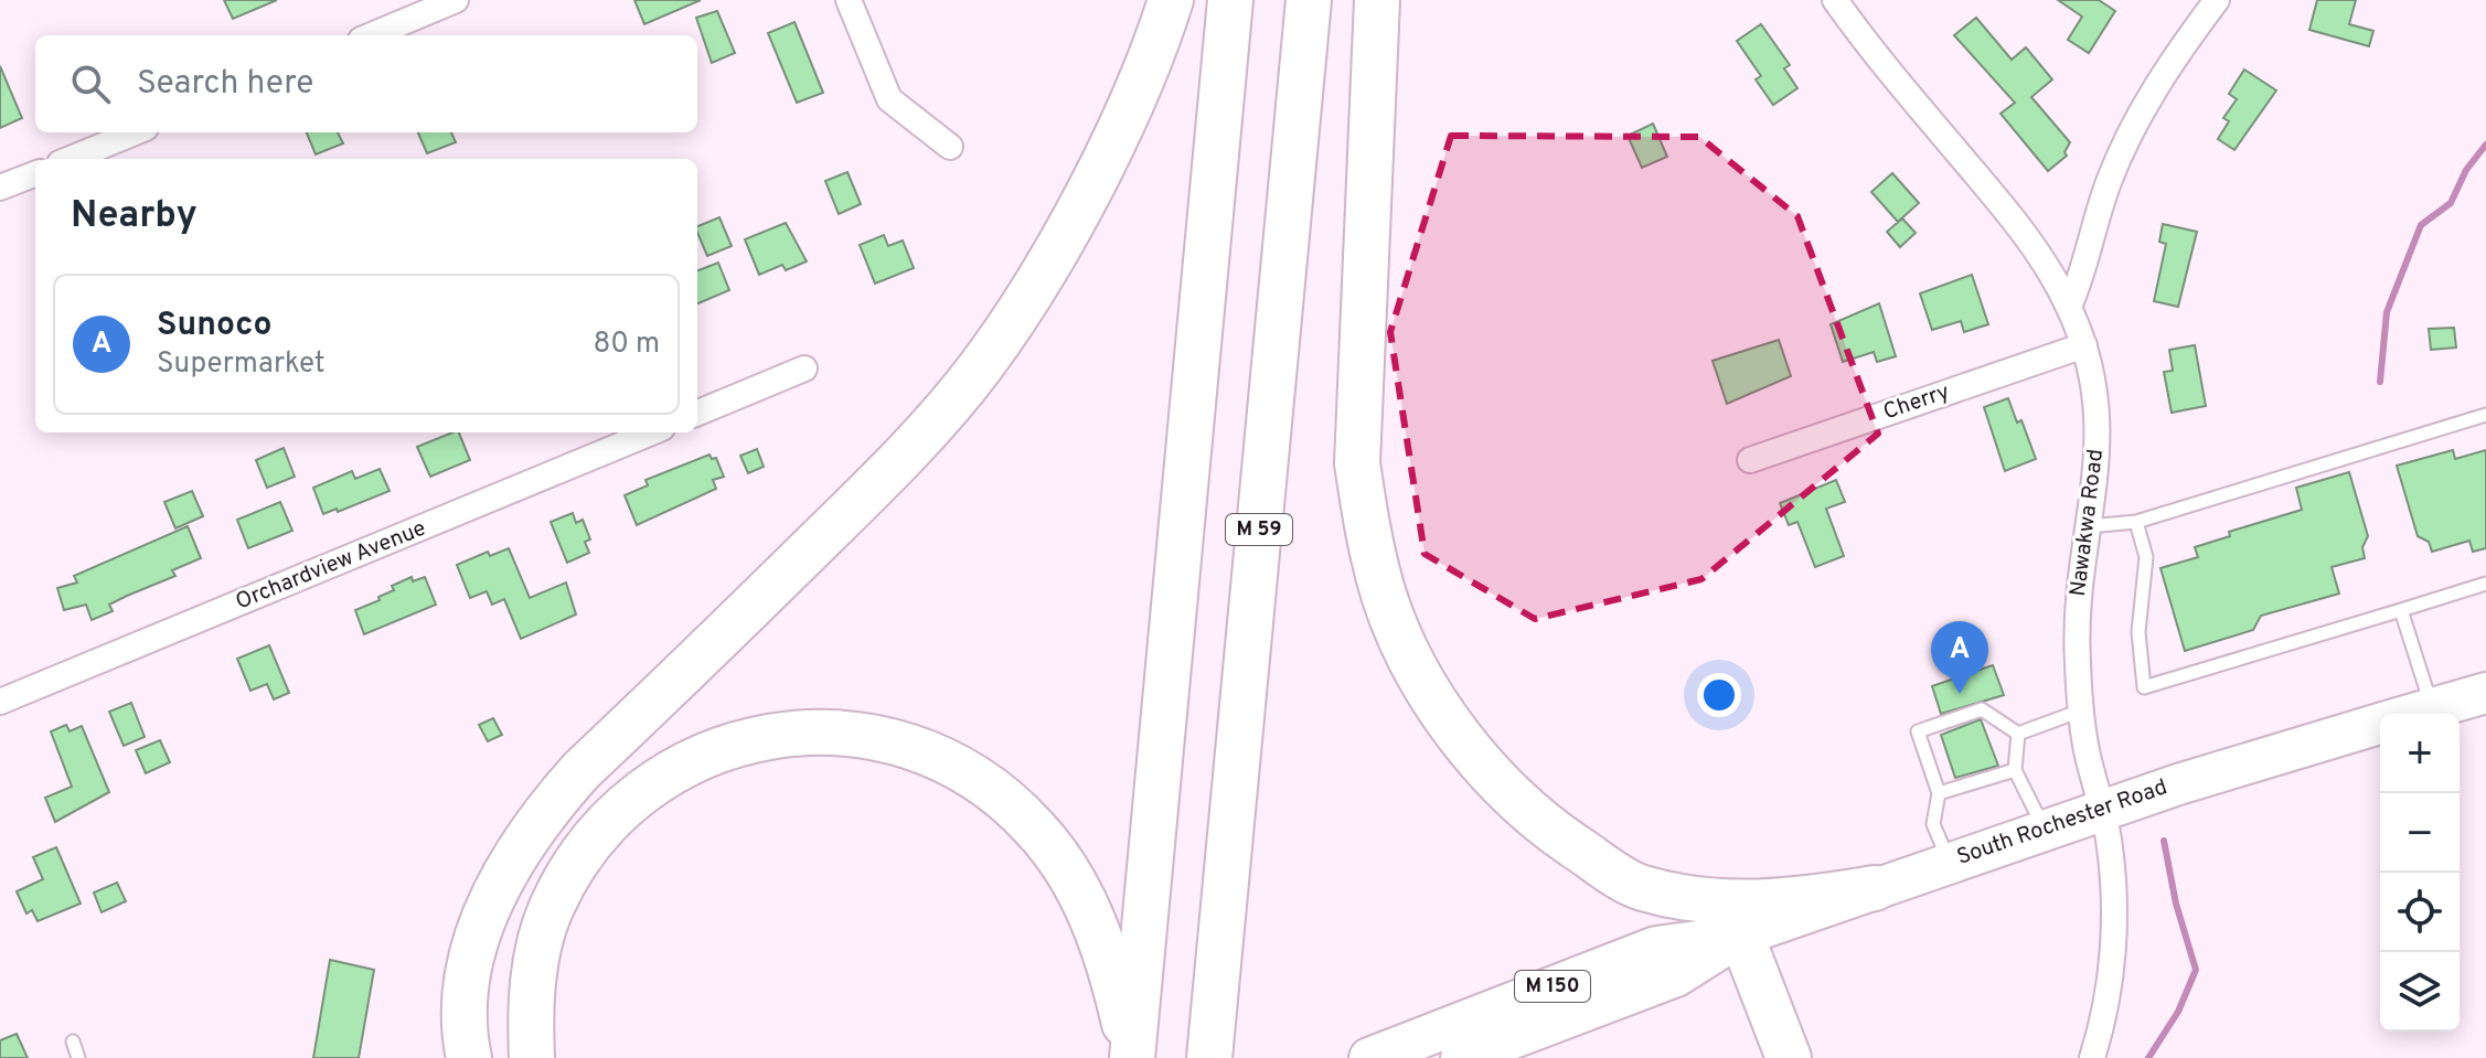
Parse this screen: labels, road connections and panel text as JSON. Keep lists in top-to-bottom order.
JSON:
{
  "streets": {
    "highway": ["M 59"],
    "main road": ["South Rochester Road", "M 150"],
    "street": ["Cherry", "Nawakwa Road", "Orchardview Avenue"]
  },
  "crossings": [
    ["Cherry", "Nawakwa Road"],
    ["Nawakwa Road", "South Rochester Road"]
  ],
  "page": {
    "search": "Search here",
    "heading": "Nearby",
    "list": [
      {
        "mark": "A",
        "name": "Sunoco",
        "note": "Supermarket",
        "value": "80 m"
      }
    ],
    "pins": "A",
    "map_buttons": ["+", "−"]
  }
}
